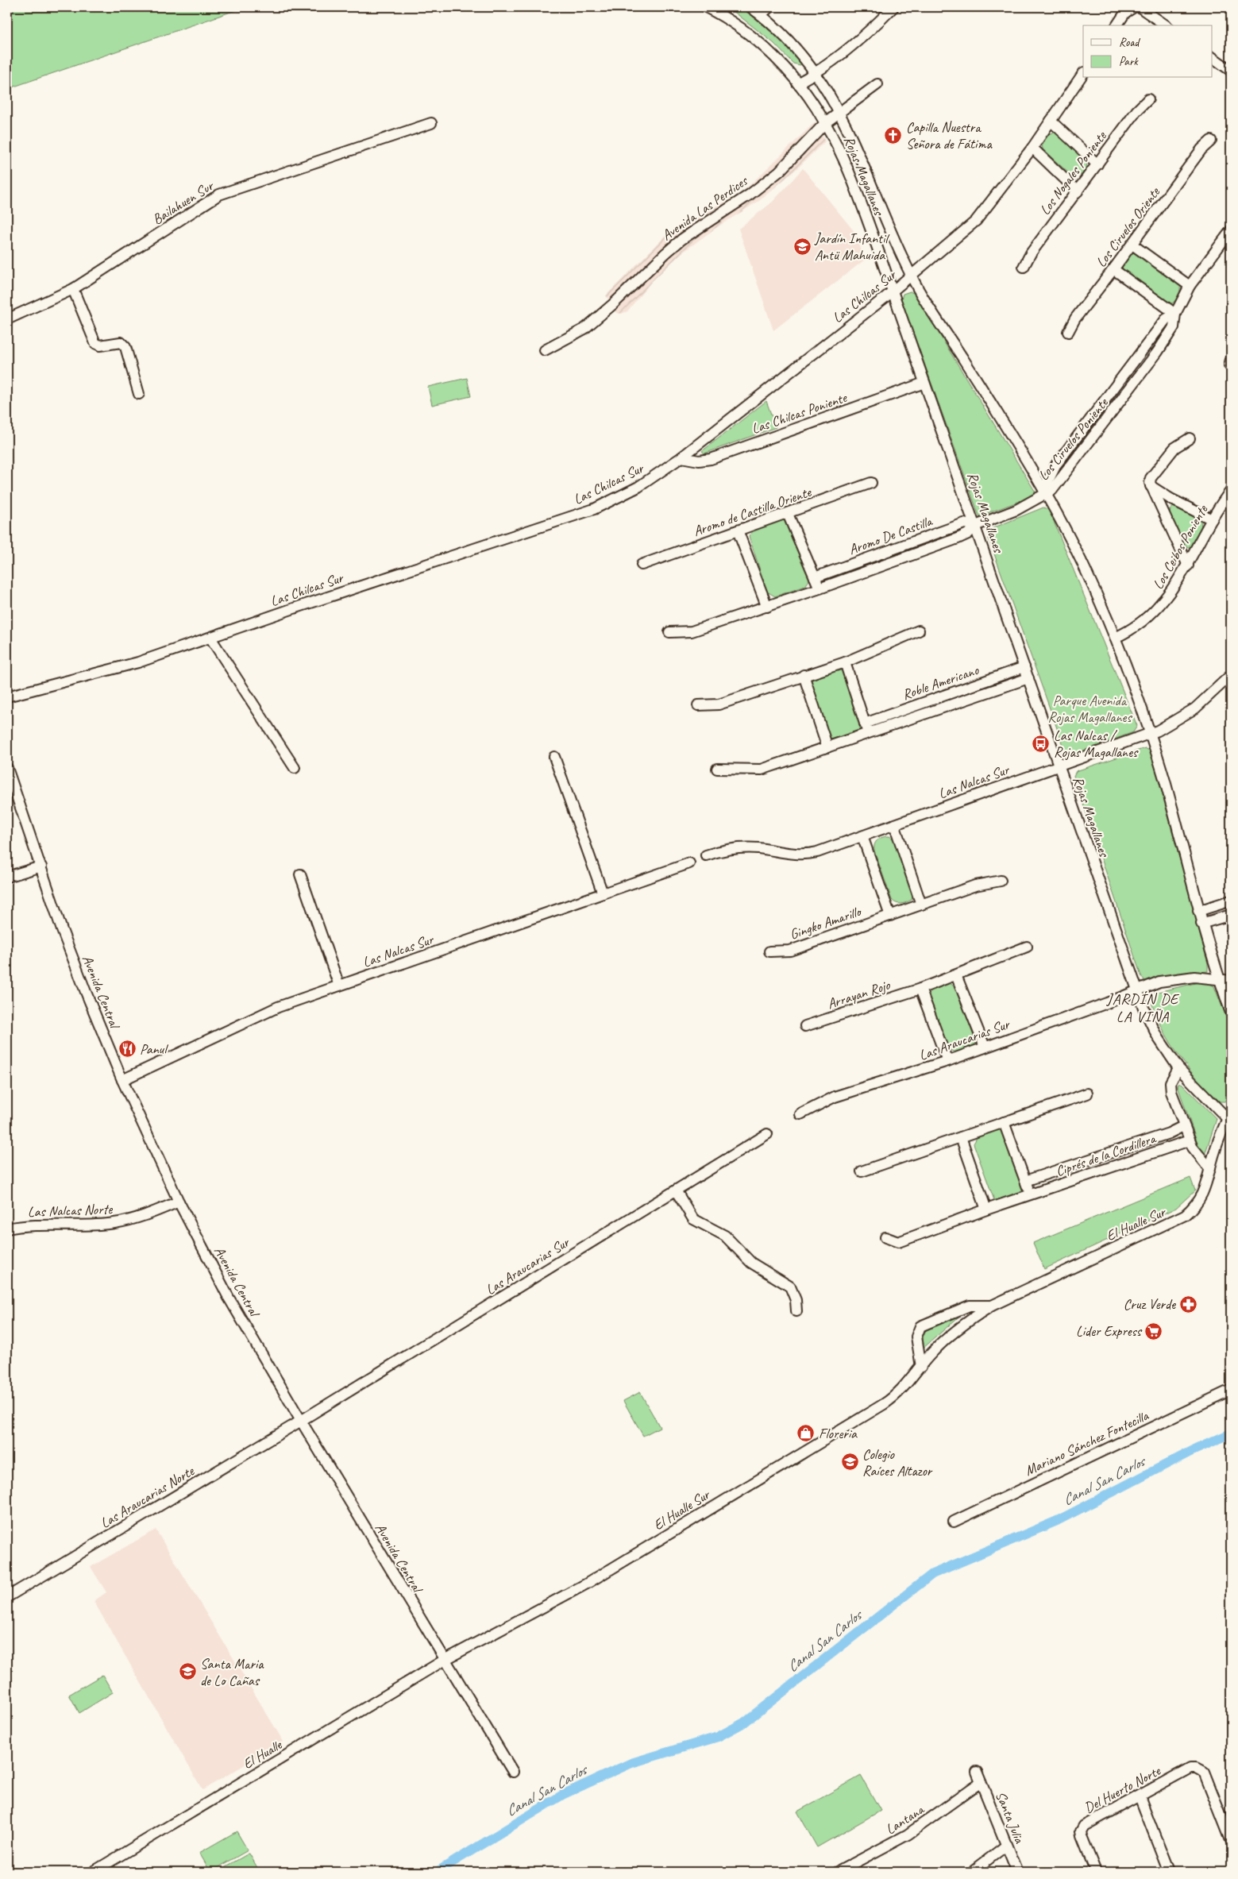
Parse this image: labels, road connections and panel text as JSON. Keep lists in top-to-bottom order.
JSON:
{
  "streets": {
    "street": [
      "Los Nogales Poniente",
      "Rojas Magallanes",
      "Bailahuen Sur",
      "Avenida Las Perdices",
      "Los Ciruelos Oriente",
      "Las Chilcas Sur",
      "Las Chilcas Poniente",
      "Los Ciruelos Poniente",
      "Aromo de Castilla Oriente",
      "Aromo De Castilla",
      "Los Ceibos Poniente",
      "Roble Americano",
      "Las Nalcas Sur",
      "Gingko Amarillo",
      "Avenida Central",
      "Arrayan Rojo",
      "Las Araucarias Sur",
      "Ciprés de la Cordillera",
      "Las Nalcas Norte",
      "El Hualle Sur",
      "Mariano Sánchez Fontecilla",
      "Las Araucarias Norte",
      "El Hualle",
      "Del Huerto Norte",
      "Santa Julia",
      "Lantana"
    ]
  },
  "crossings": [
    ["Rojas Magallanes", "Avenida Las Perdices"],
    ["Rojas Magallanes", "Las Chilcas Sur"],
    ["Rojas Magallanes", "Las Chilcas Poniente"],
    ["Rojas Magallanes", "Los Ciruelos Poniente"],
    ["Rojas Magallanes", "Aromo De Castilla"],
    ["Rojas Magallanes", "Los Ceibos Poniente"],
    ["Rojas Magallanes", "Roble Americano"],
    ["Rojas Magallanes", "Las Nalcas Sur"],
    ["Rojas Magallanes", "Las Araucarias Sur"],
    ["Rojas Magallanes", "El Hualle Sur"],
    ["Las Chilcas Sur", "Las Chilcas Poniente"],
    ["Los Ciruelos Poniente", "Aromo De Castilla"],
    ["Las Nalcas Sur", "Avenida Central"],
    ["Avenida Central", "Las Araucarias Sur"],
    ["Avenida Central", "Las Nalcas Norte"],
    ["Avenida Central", "El Hualle Sur"],
    ["Avenida Central", "Las Araucarias Norte"],
    ["Avenida Central", "El Hualle"],
    ["Las Araucarias Sur", "Las Araucarias Norte"],
    ["El Hualle Sur", "El Hualle"],
    ["Santa Julia", "Lantana"]
  ],
  "districts": ["JARDÍN DE LA VIÑA"],
  "water": ["Canal San Carlos"],
  "parks": ["Parque Avenida Rojas Magallanes"],
  "places": {
    "church": ["Capilla Nuestra Señora de Fátima"],
    "school or university": ["Jardín Infantil Antü Mahuida", "Colegio Raíces Altazor", "Santa Maria de Lo Cañas"],
    "bus stop": ["Las Nalcas / Rojas Magallanes"],
    "restaurant": ["Panul"],
    "pharmacy": ["Cruz Verde"],
    "supermarket": ["Lider Express"],
    "shop": ["Floreria"]
  },
  "legend": ["Road", "Park"]
}
